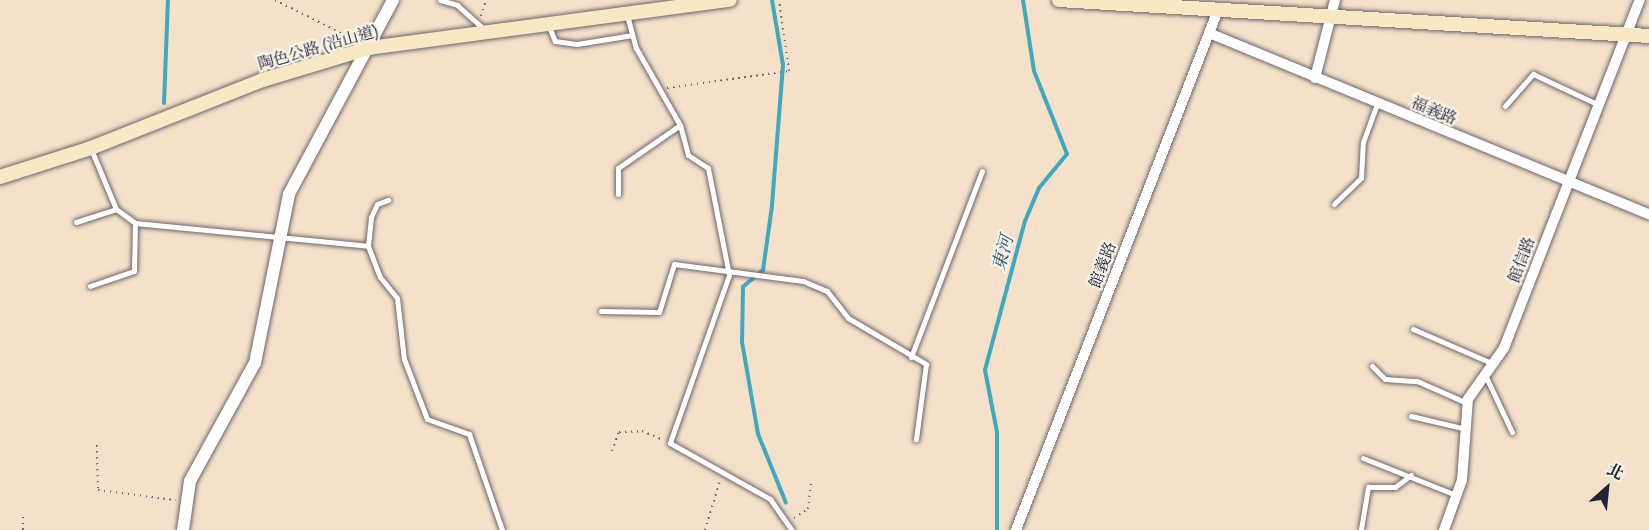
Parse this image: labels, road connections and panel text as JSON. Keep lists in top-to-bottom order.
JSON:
{
  "streets": {
    "main road": ["陶色公路 (沿山道)"],
    "street": ["福義路", "館信路", "館義路"]
  },
  "crossings": [
    ["福義路", "館信路"],
    ["福義路", "館義路"]
  ],
  "water": ["東河"],
  "north": "top right"
}
